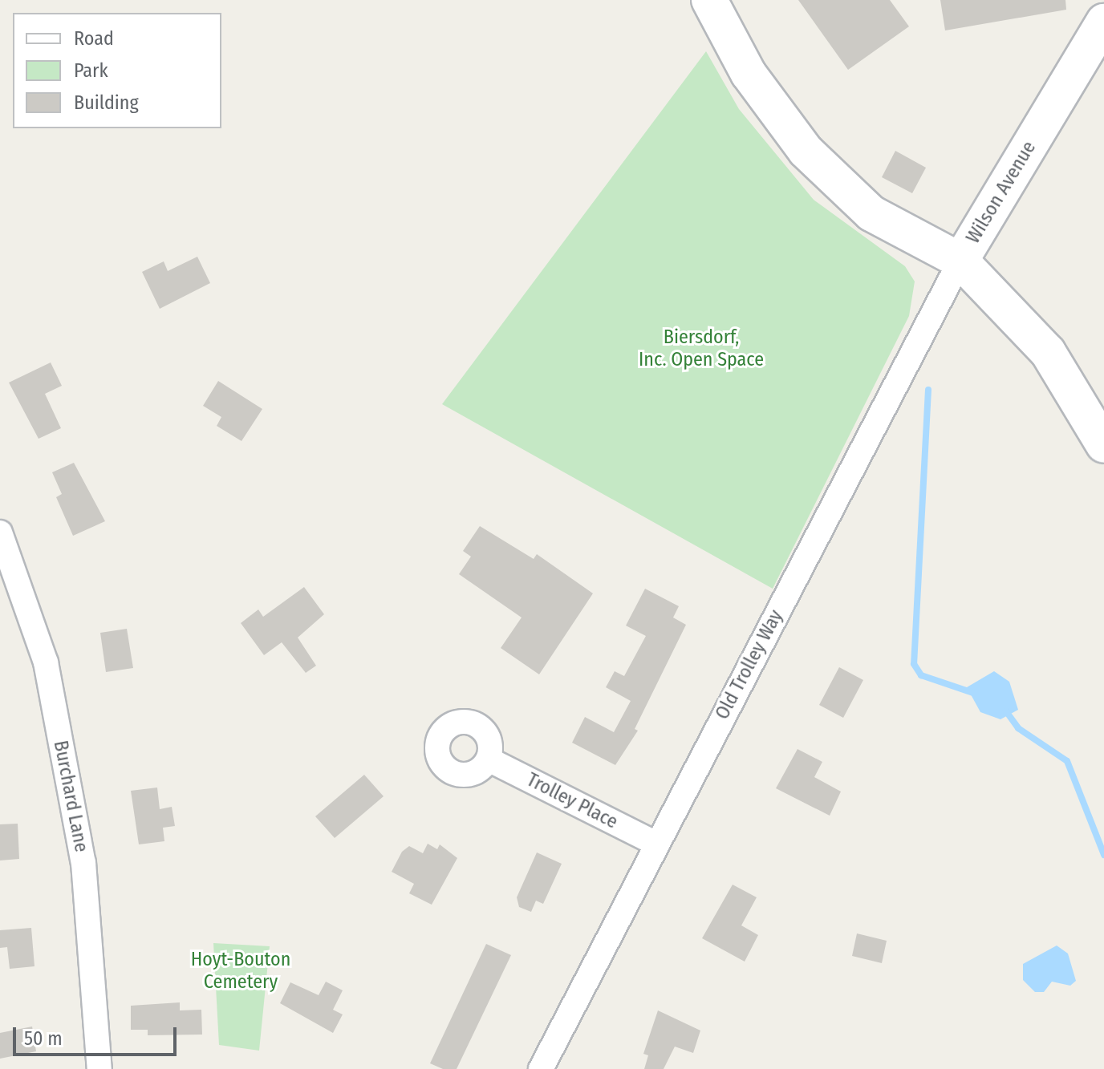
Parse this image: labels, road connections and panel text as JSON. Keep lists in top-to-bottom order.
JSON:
{
  "streets": {
    "main road": ["Wilson Avenue"],
    "street": ["Old Trolley Way", "Burchard Lane", "Trolley Place"]
  },
  "crossings": [
    ["Wilson Avenue", "Old Trolley Way"],
    ["Old Trolley Way", "Trolley Place"]
  ],
  "parks": ["Biersdorf, Inc. Open Space", "Hoyt-Bouton Cemetery"],
  "legend": ["Road", "Park", "Building"],
  "scale_bar": "50 m"
}
